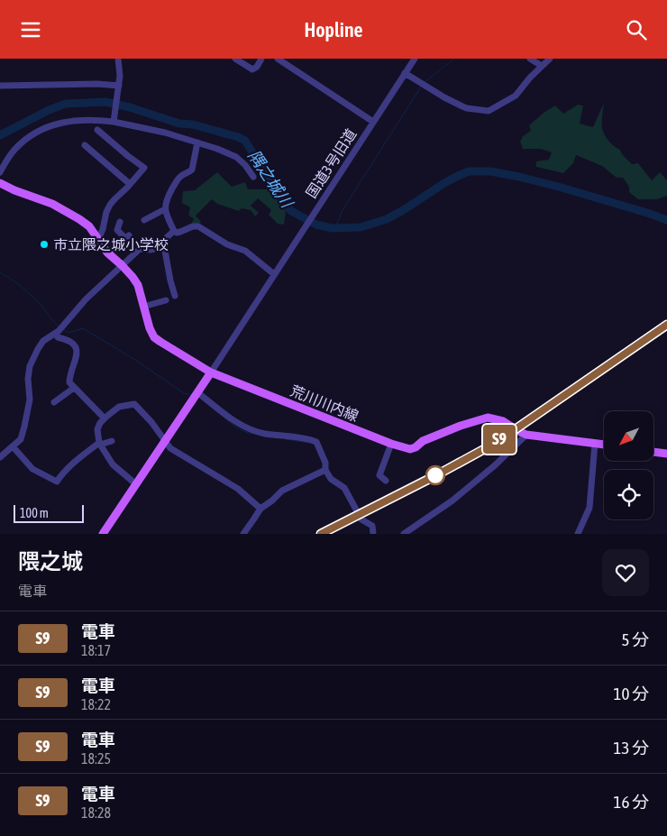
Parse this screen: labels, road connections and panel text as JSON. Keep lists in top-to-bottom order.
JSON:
{
  "streets": {
    "main road": ["荒川川内線"],
    "street": ["国道3号旧道"]
  },
  "crossings": [
    ["国道3号旧道", "荒川川内線"]
  ],
  "water": ["隅之城川"],
  "places": ["市立隈之城小学校"],
  "scale_bar": "100 m",
  "north": "bottom left",
  "page": {
    "header": "Hopline",
    "on_map": "S9",
    "scale": "100 m",
    "heading": ["隈之城", "電車"],
    "list": [
      {
        "mark": "S9",
        "name": "電車",
        "note": "18:17",
        "value": "5 分"
      },
      {
        "mark": "S9",
        "name": "電車",
        "note": "18:22",
        "value": "10 分"
      },
      {
        "mark": "S9",
        "name": "電車",
        "note": "18:25",
        "value": "13 分"
      },
      {
        "mark": "S9",
        "name": "電車",
        "note": "18:28",
        "value": "16 分"
      }
    ]
  }
}
